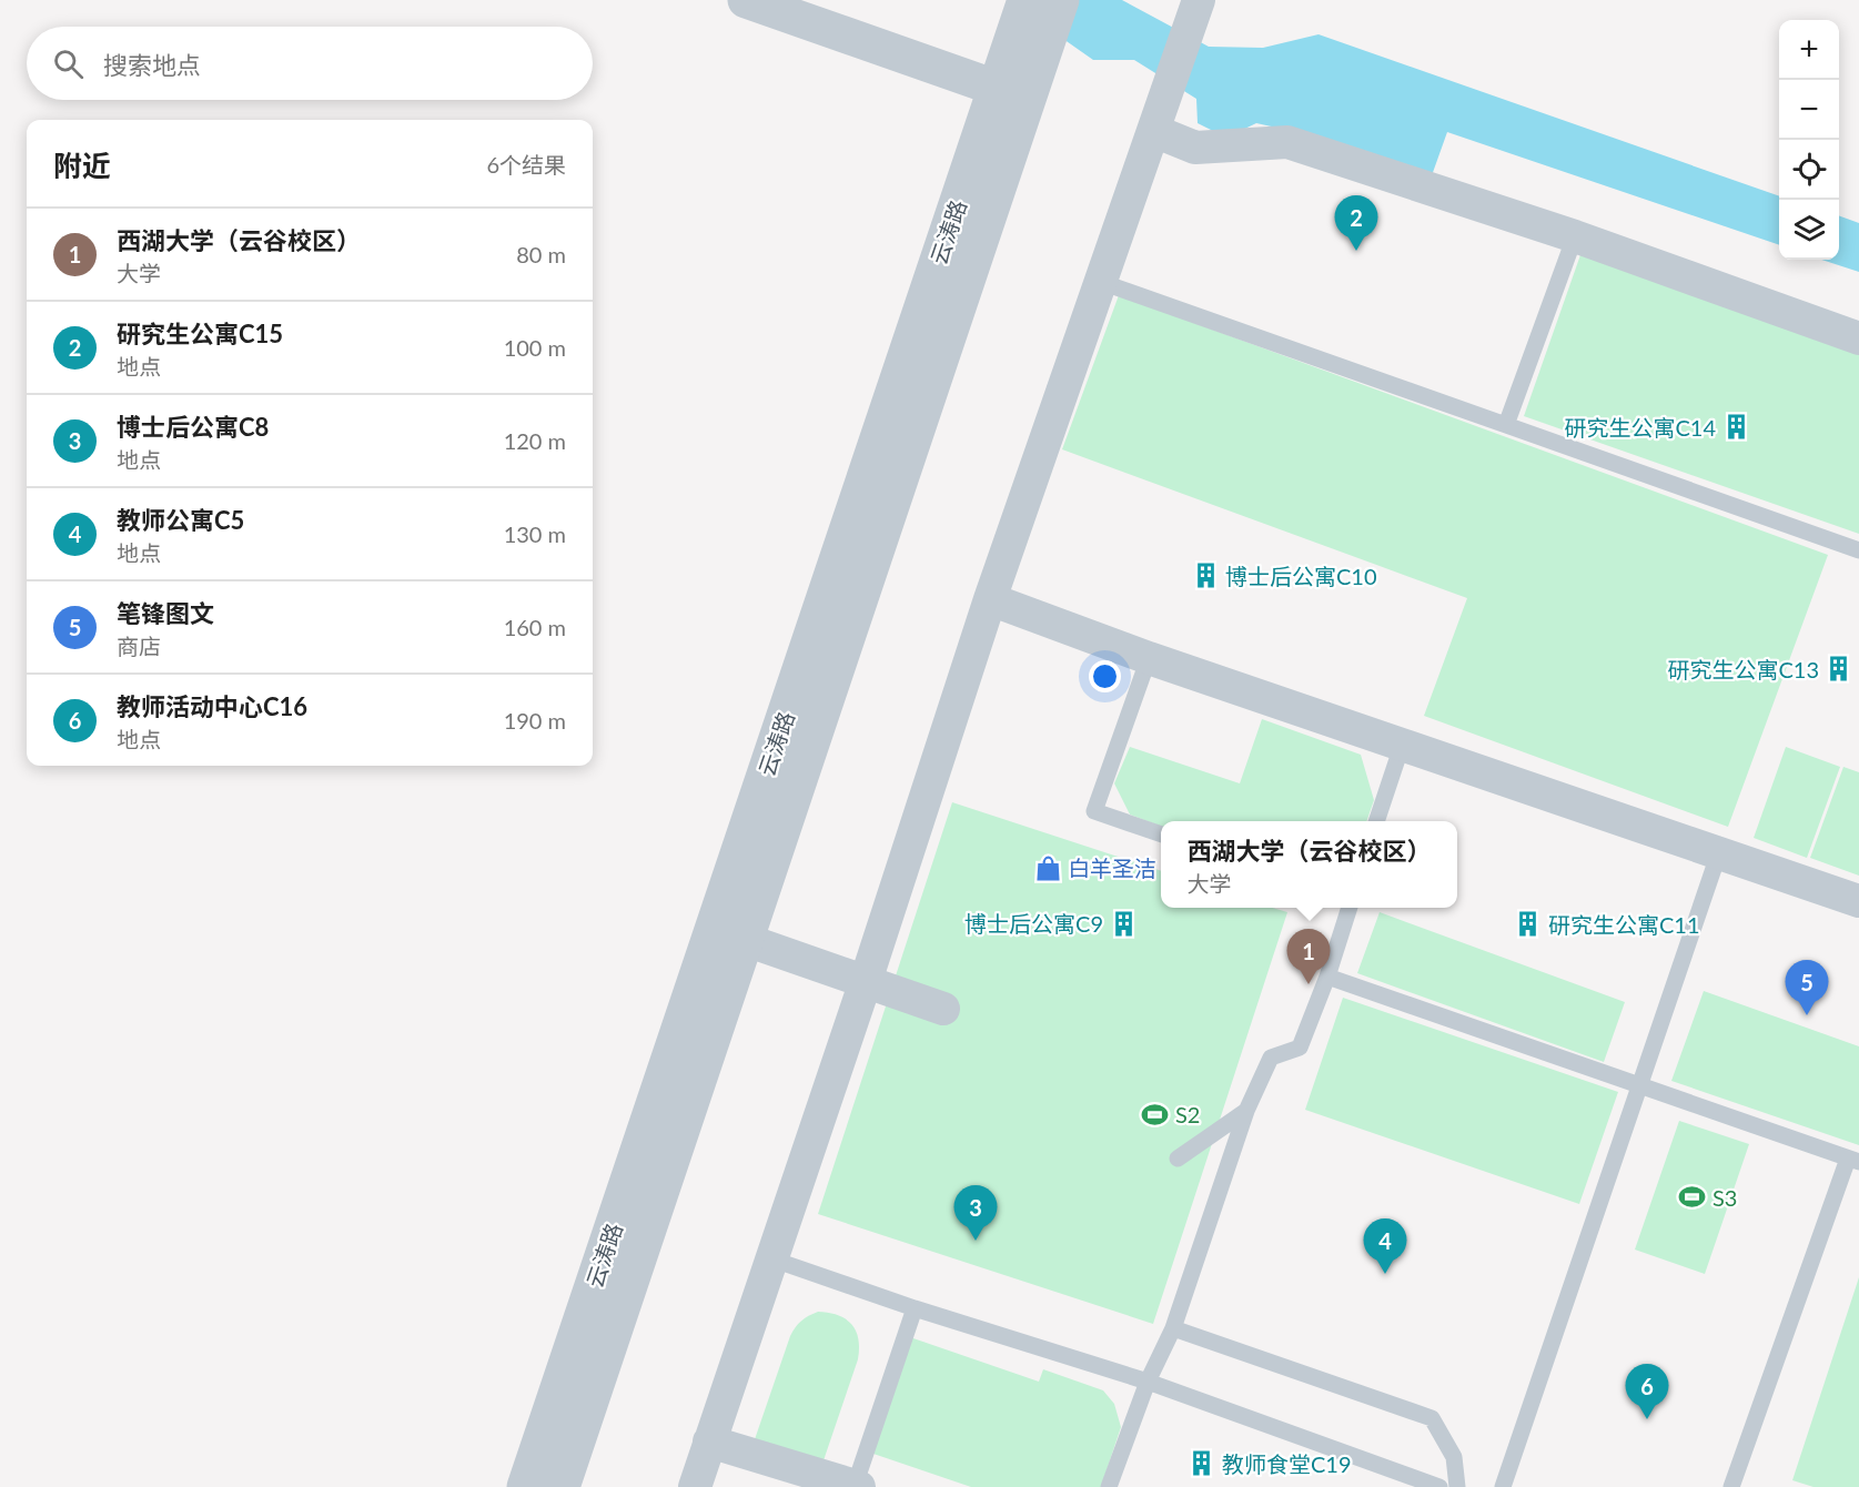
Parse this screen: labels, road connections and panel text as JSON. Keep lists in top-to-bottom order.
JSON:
{
  "streets": {
    "street": ["云涛路"]
  },
  "places": {
    "building": [
      "研究生公寓C14",
      "博士后公寓C10",
      "研究生公寓C13",
      "博士后公寓C9",
      "研究生公寓C11",
      "教师食堂C19"
    ],
    "shop": ["白羊圣洁"],
    "sports": ["S2", "S3"]
  },
  "page": {
    "map_buttons": ["+", "−"],
    "search": "搜索地点",
    "heading": ["附近", "6个结果"],
    "pins": [
      "2",
      "1",
      "5",
      "3",
      "4",
      "6"
    ],
    "list": [
      {
        "mark": "1",
        "name": "西湖大学（云谷校区）",
        "note": "大学",
        "value": "80 m"
      },
      {
        "mark": "2",
        "name": "研究生公寓C15",
        "note": "地点",
        "value": "100 m"
      },
      {
        "mark": "3",
        "name": "博士后公寓C8",
        "note": "地点",
        "value": "120 m"
      },
      {
        "mark": "4",
        "name": "教师公寓C5",
        "note": "地点",
        "value": "130 m"
      },
      {
        "mark": "5",
        "name": "笔锋图文",
        "note": "商店",
        "value": "160 m"
      },
      {
        "mark": "6",
        "name": "教师活动中心C16",
        "note": "地点",
        "value": "190 m"
      }
    ],
    "popup": ["西湖大学（云谷校区）", "大学"]
  }
}
